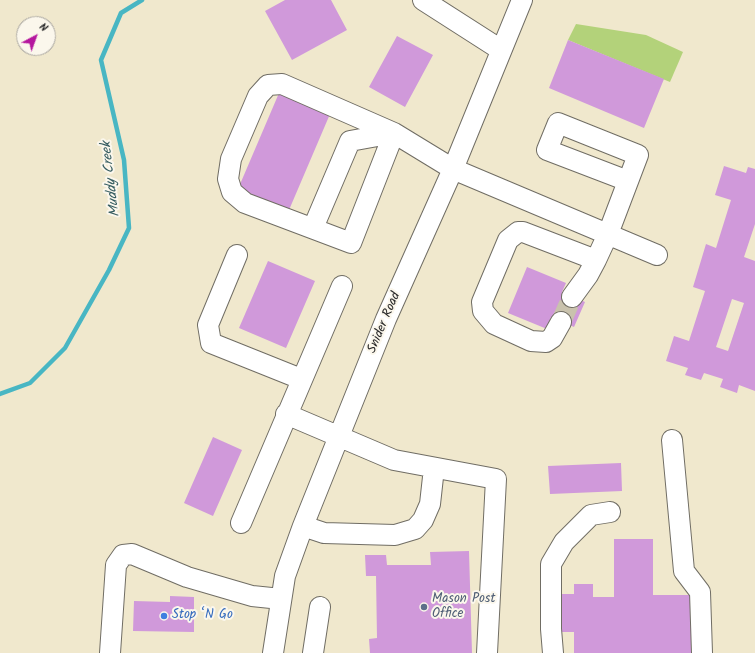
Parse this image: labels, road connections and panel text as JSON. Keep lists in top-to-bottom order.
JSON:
{
  "streets": {
    "street": ["Snider Road"]
  },
  "water": ["Muddy Creek"],
  "places": ["Mason Post Office", "Stop ‘N Go"],
  "north": "top right"
}
